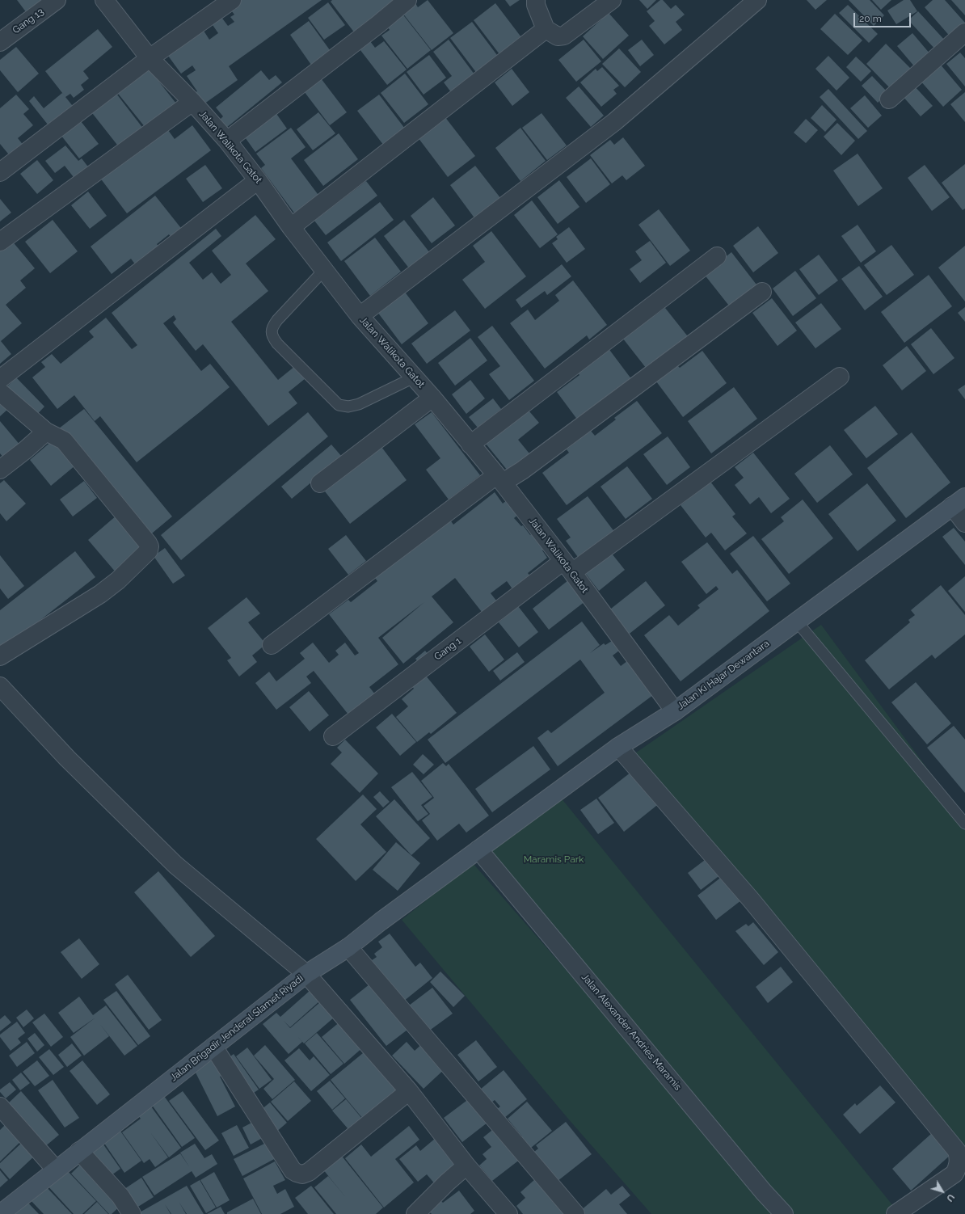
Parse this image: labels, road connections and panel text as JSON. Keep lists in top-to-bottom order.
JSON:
{
  "streets": {
    "main road": ["Jalan Ki Hajar Dewantara", "Jalan Brigadir Jenderal Slamet Riyadi"],
    "street": [
      "Gang 13",
      "Jalan Walikota Gatot",
      "Gang 1",
      "Jalan Alexander Andries Maramis"
    ]
  },
  "crossings": [
    ["Jalan Walikota Gatot", "Gang 1"],
    ["Jalan Walikota Gatot", "Jalan Ki Hajar Dewantara"],
    ["Jalan Ki Hajar Dewantara", "Jalan Brigadir Jenderal Slamet Riyadi"],
    ["Jalan Ki Hajar Dewantara", "Jalan Alexander Andries Maramis"],
    ["Jalan Brigadir Jenderal Slamet Riyadi", "Jalan Alexander Andries Maramis"]
  ],
  "parks": ["Maramis Park"],
  "scale_bar": "20 m",
  "north": "bottom right"
}
